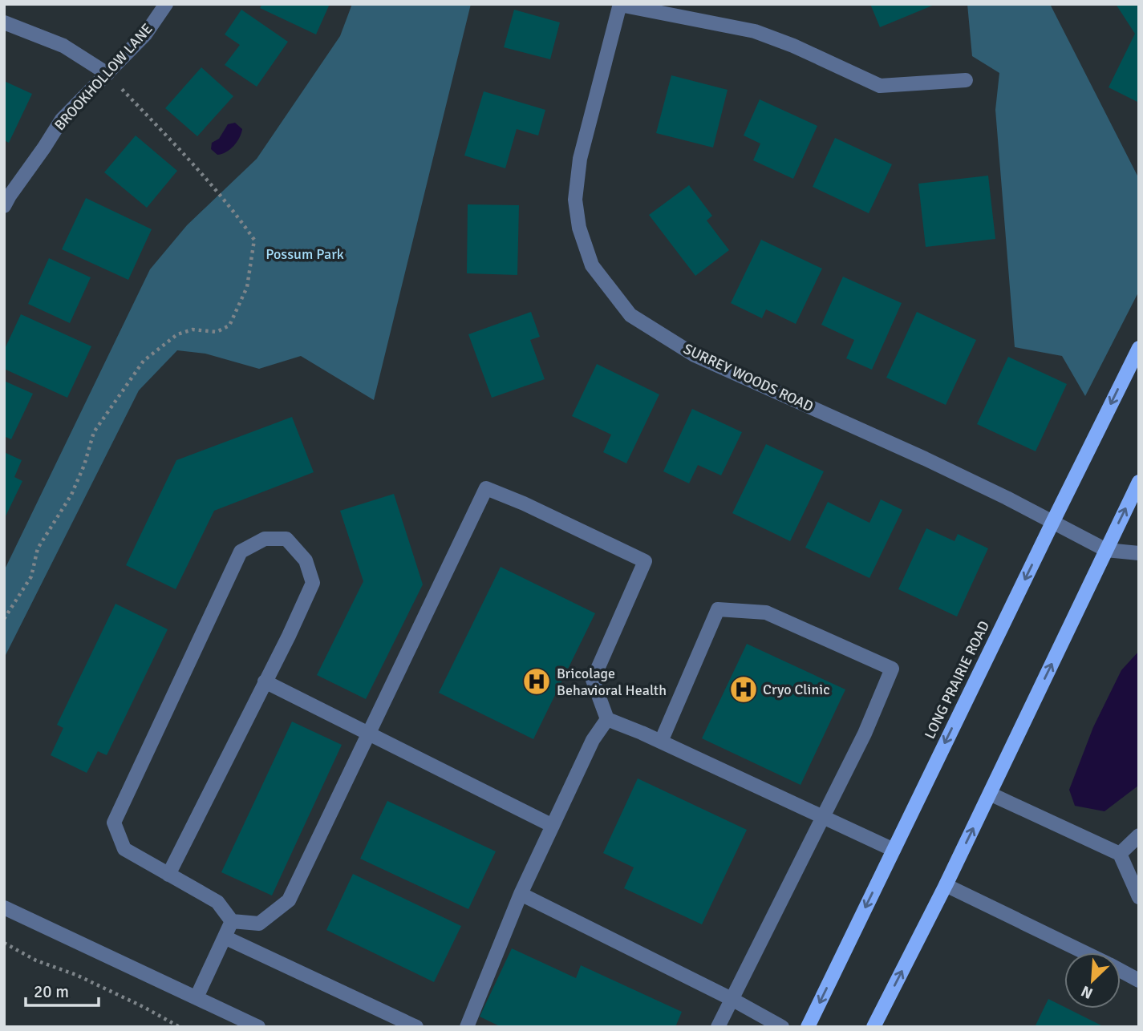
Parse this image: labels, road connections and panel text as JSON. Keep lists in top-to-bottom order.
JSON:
{
  "streets": {
    "main road": ["LONG PRAIRIE ROAD"],
    "street": ["BROOKHOLLOW LANE", "SURREY WOODS ROAD"]
  },
  "crossings": [
    ["SURREY WOODS ROAD", "LONG PRAIRIE ROAD"]
  ],
  "parks": ["Possum Park"],
  "places": {
    "hospital": ["Bricolage Behavioral Health", "Cryo Clinic"]
  },
  "scale_bar": "20 m",
  "north": "bottom left"
}
